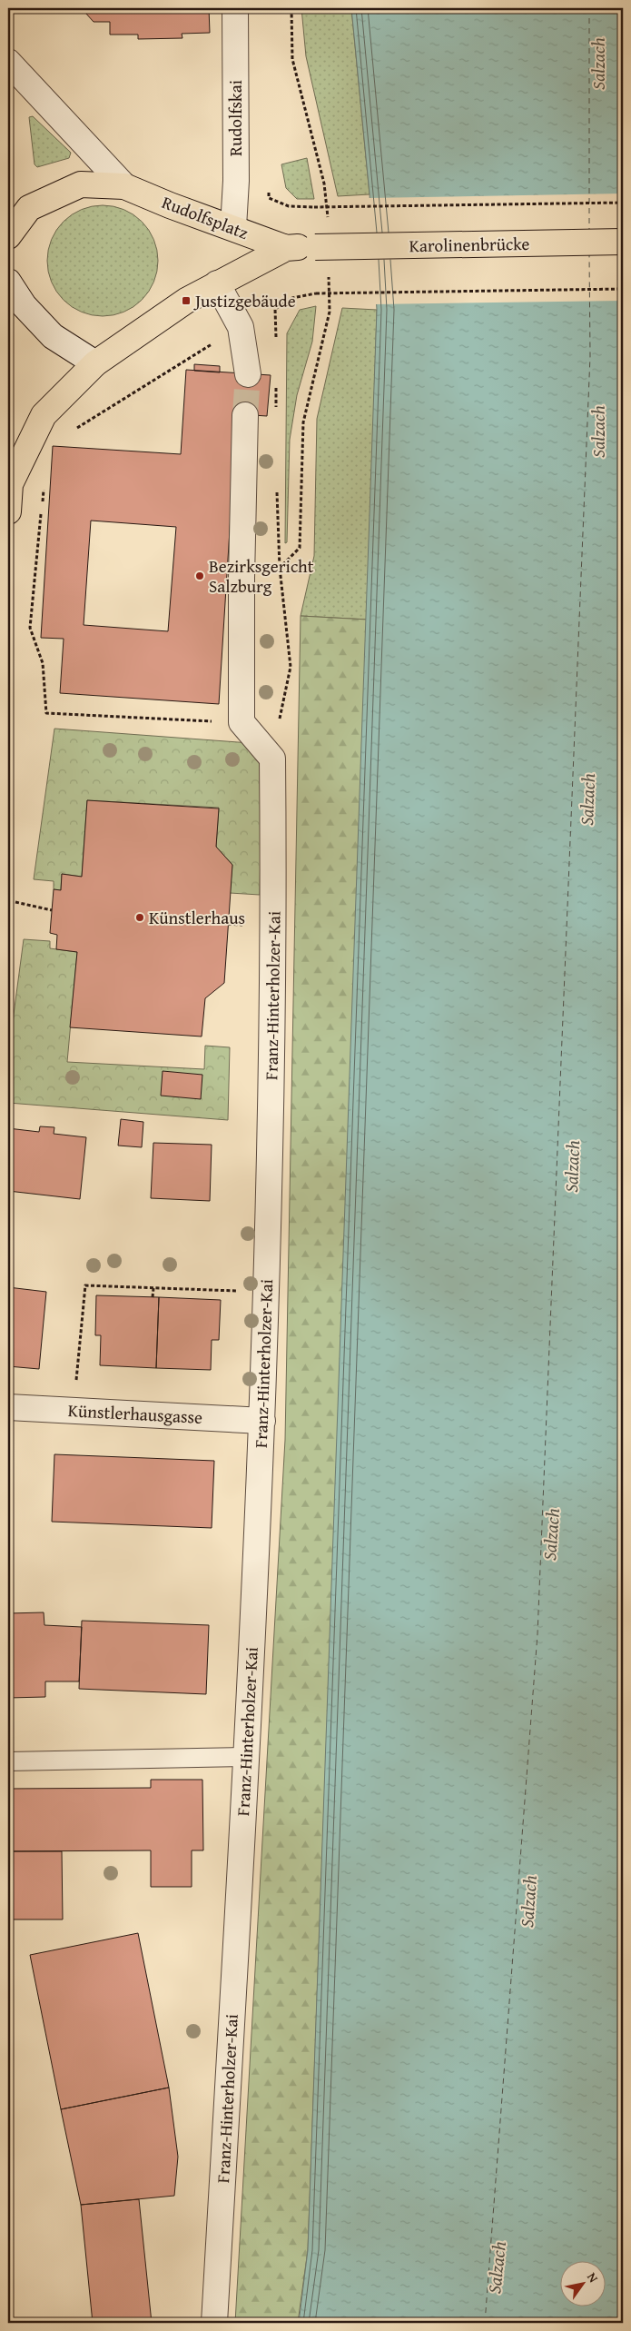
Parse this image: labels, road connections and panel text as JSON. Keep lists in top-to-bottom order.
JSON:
{
  "streets": {
    "main road": ["Rudolfsplatz", "Karolinenbrücke"],
    "street": ["Rudolfskai", "Franz-Hinterholzer-Kai", "Künstlerhausgasse"]
  },
  "crossings": [
    ["Rudolfskai", "Rudolfsplatz"],
    ["Rudolfsplatz", "Karolinenbrücke"],
    ["Franz-Hinterholzer-Kai", "Künstlerhausgasse"]
  ],
  "water": ["Salzach"],
  "places": {
    "transit": ["Justizgebäude"],
    "other": ["Bezirksgericht Salzburg", "Künstlerhaus"]
  },
  "north": "top right"
}
